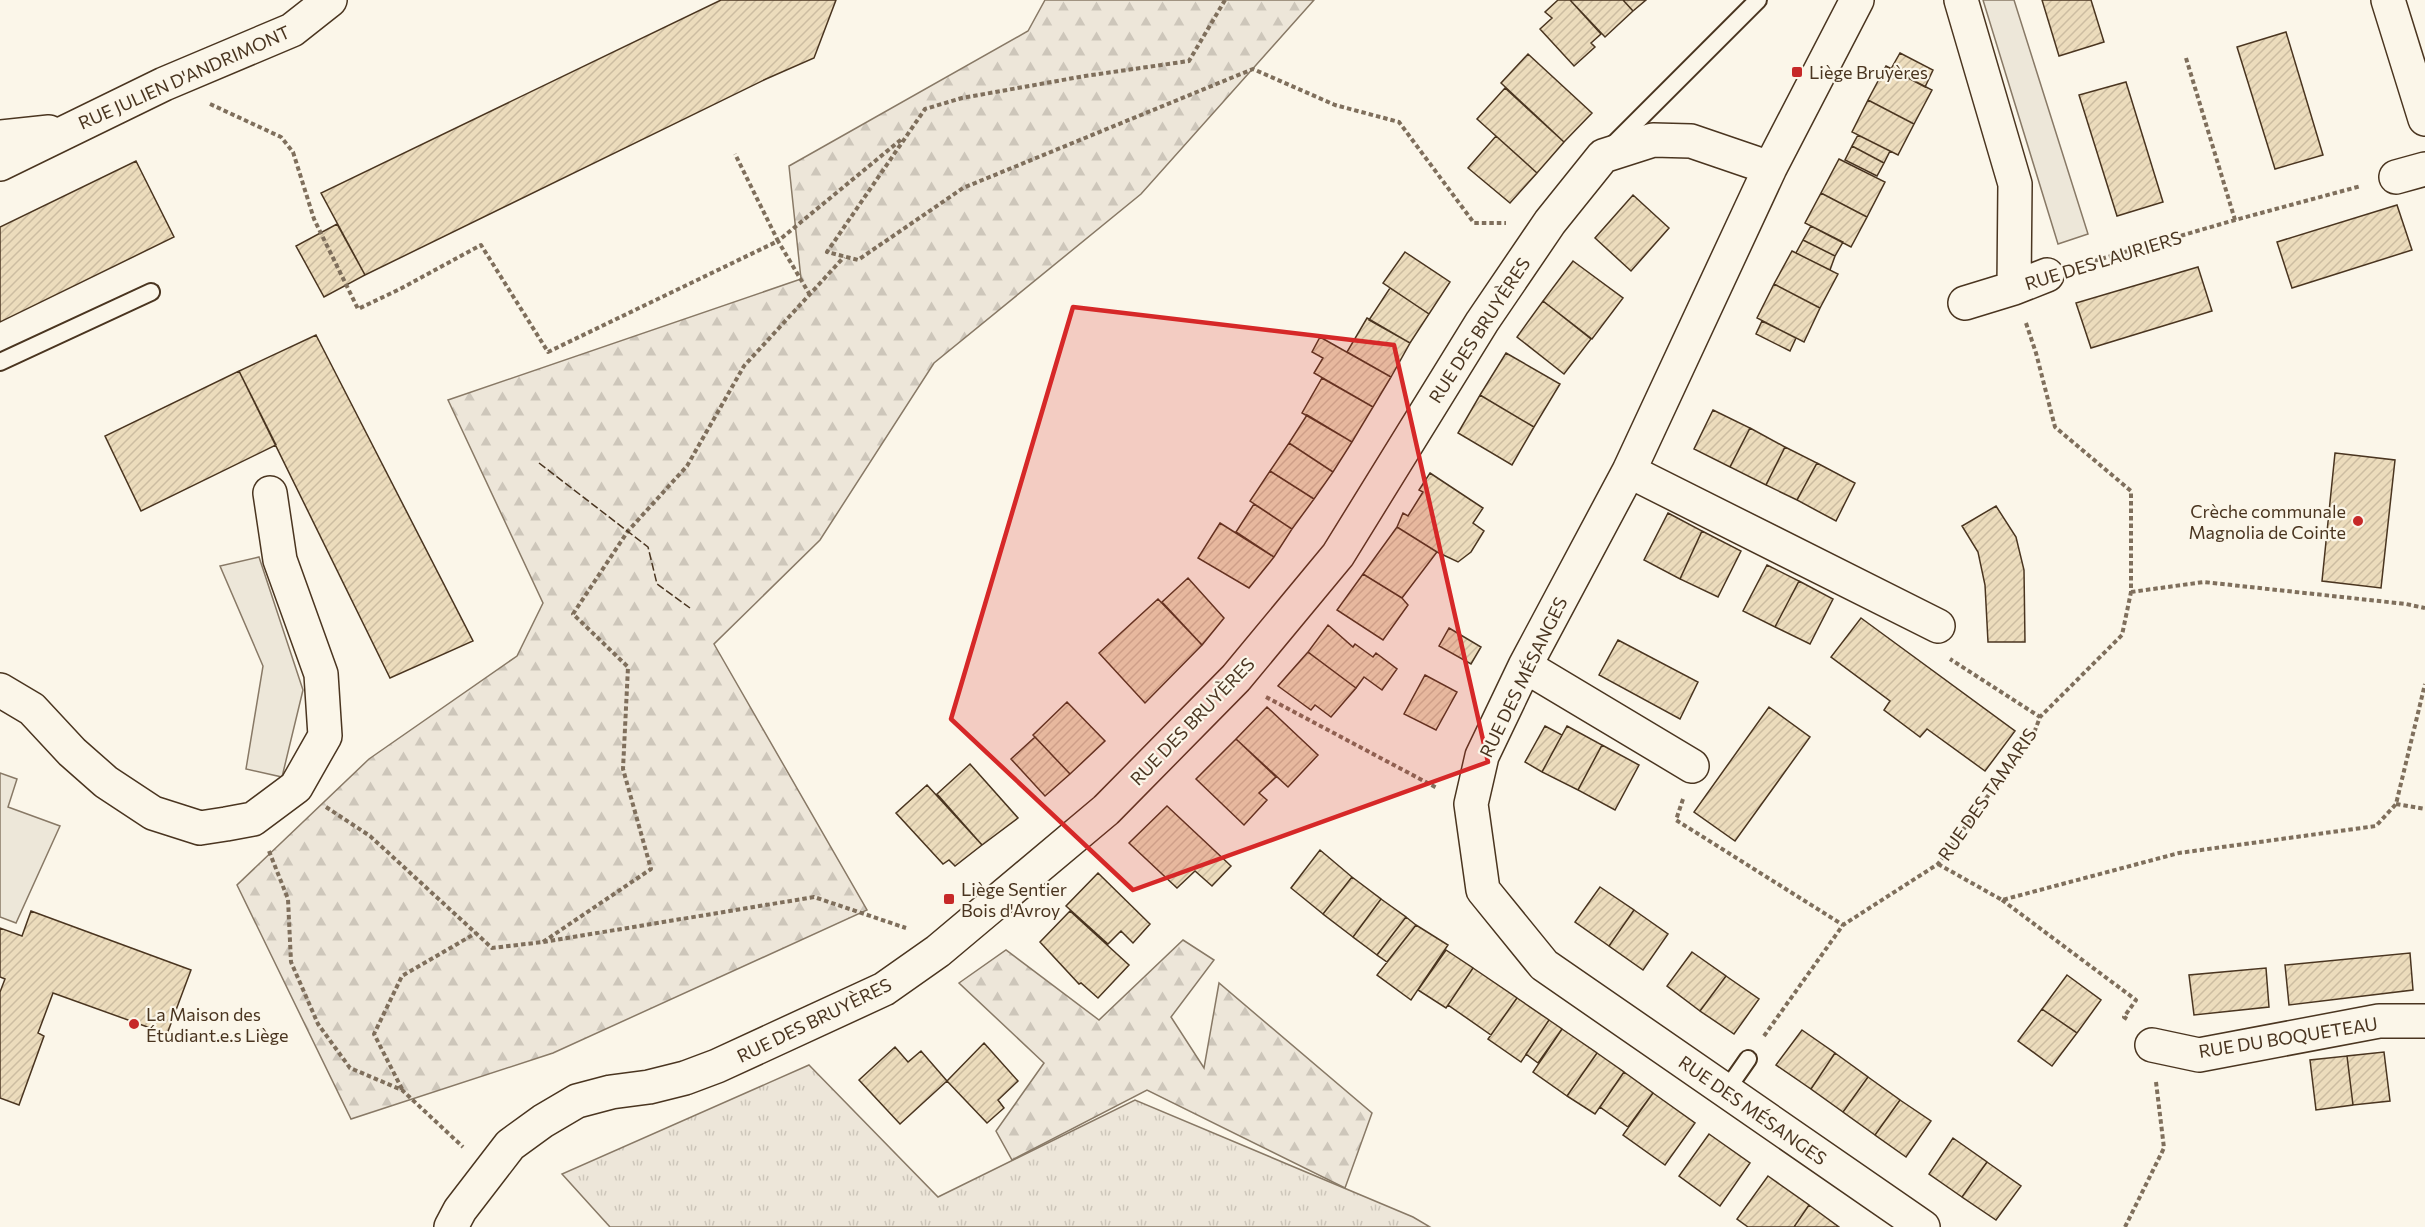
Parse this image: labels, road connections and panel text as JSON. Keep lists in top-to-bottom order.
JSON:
{
  "streets": {
    "street": [
      "RUE JULIEN D'ANDRIMONT",
      "RUE DES LAURIERS",
      "RUE DES BRUYÈRES",
      "RUE DES MÉSANGES",
      "RUE DU BOQUETEAU"
    ],
    "path": ["RUE DES TAMARIS"]
  },
  "places": {
    "transit": ["Liège Bruyères", "Liège Sentier Bois d'Avroy"],
    "other": ["Crèche communale Magnolia de Cointe", "La Maison des Étudiant.e.s Liège"]
  }
}
